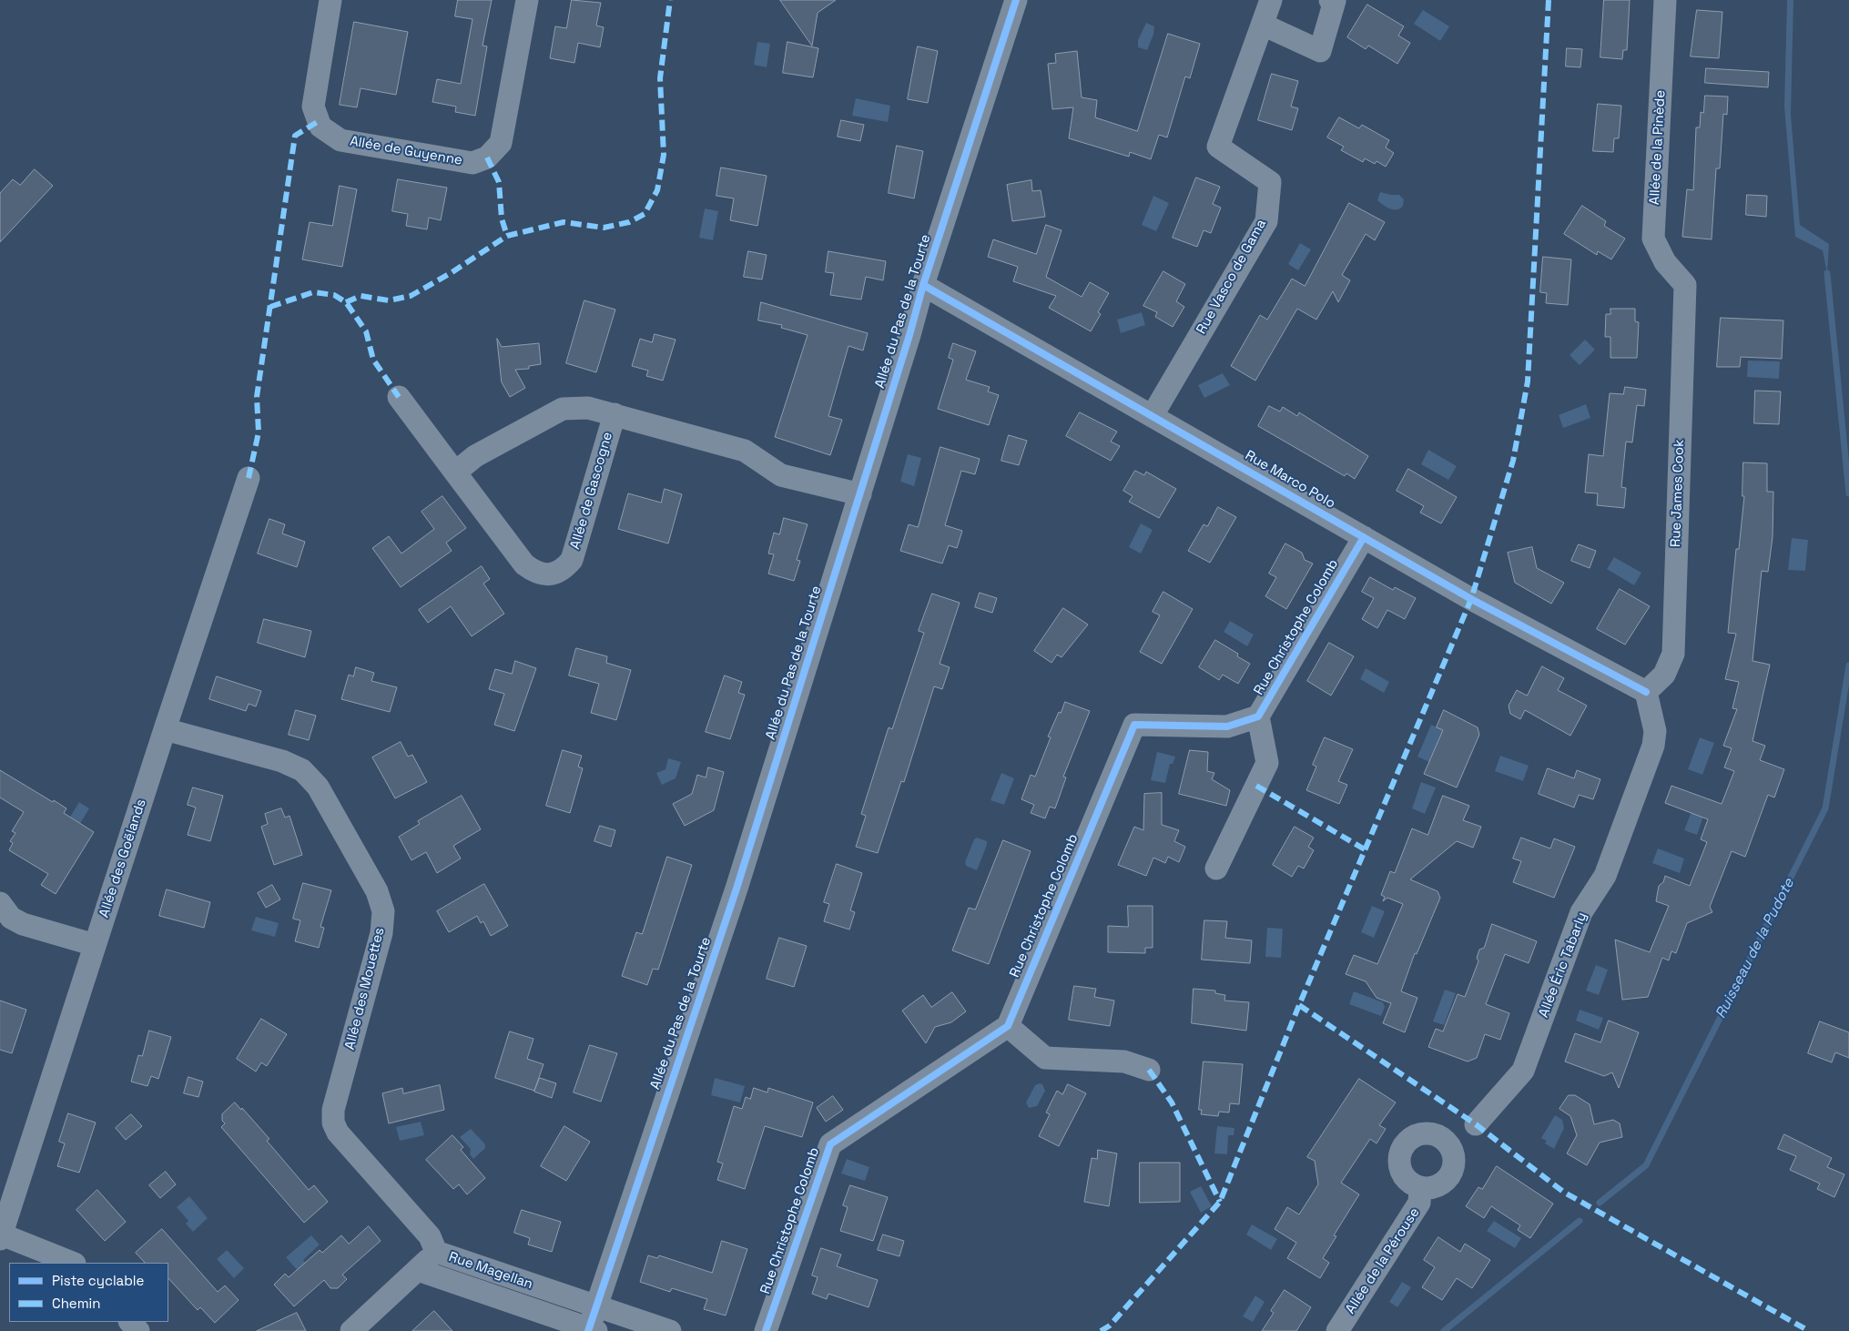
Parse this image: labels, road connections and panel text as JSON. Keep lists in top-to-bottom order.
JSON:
{
  "streets": {
    "street": [
      "Allée de la Pinède",
      "Allée de Guyenne",
      "Rue Vasco de Gama",
      "Allée du Pas de la Tourte",
      "Rue Marco Polo",
      "Allée de Gascogne",
      "Rue James Cook",
      "Rue Christophe Colomb",
      "Allée des Goëlands",
      "Allée Éric Tabarly",
      "Allée des Mouettes",
      "Allée de la Pérouse",
      "Rue Magellan"
    ]
  },
  "crossings": [
    ["Allée de la Pinède", "Rue James Cook"],
    ["Rue Vasco de Gama", "Rue Marco Polo"],
    ["Allée du Pas de la Tourte", "Rue Marco Polo"],
    ["Allée du Pas de la Tourte", "Allée de Gascogne"],
    ["Allée du Pas de la Tourte", "Rue Magellan"],
    ["Rue Marco Polo", "Rue James Cook"],
    ["Rue Marco Polo", "Rue Christophe Colomb"],
    ["Rue Marco Polo", "Allée Éric Tabarly"],
    ["Rue James Cook", "Allée Éric Tabarly"],
    ["Allée des Goëlands", "Allée des Mouettes"],
    ["Allée des Mouettes", "Rue Magellan"]
  ],
  "water": ["Ruisseau de la Pudote"],
  "legend": ["Piste cyclable", "Chemin"]
}
